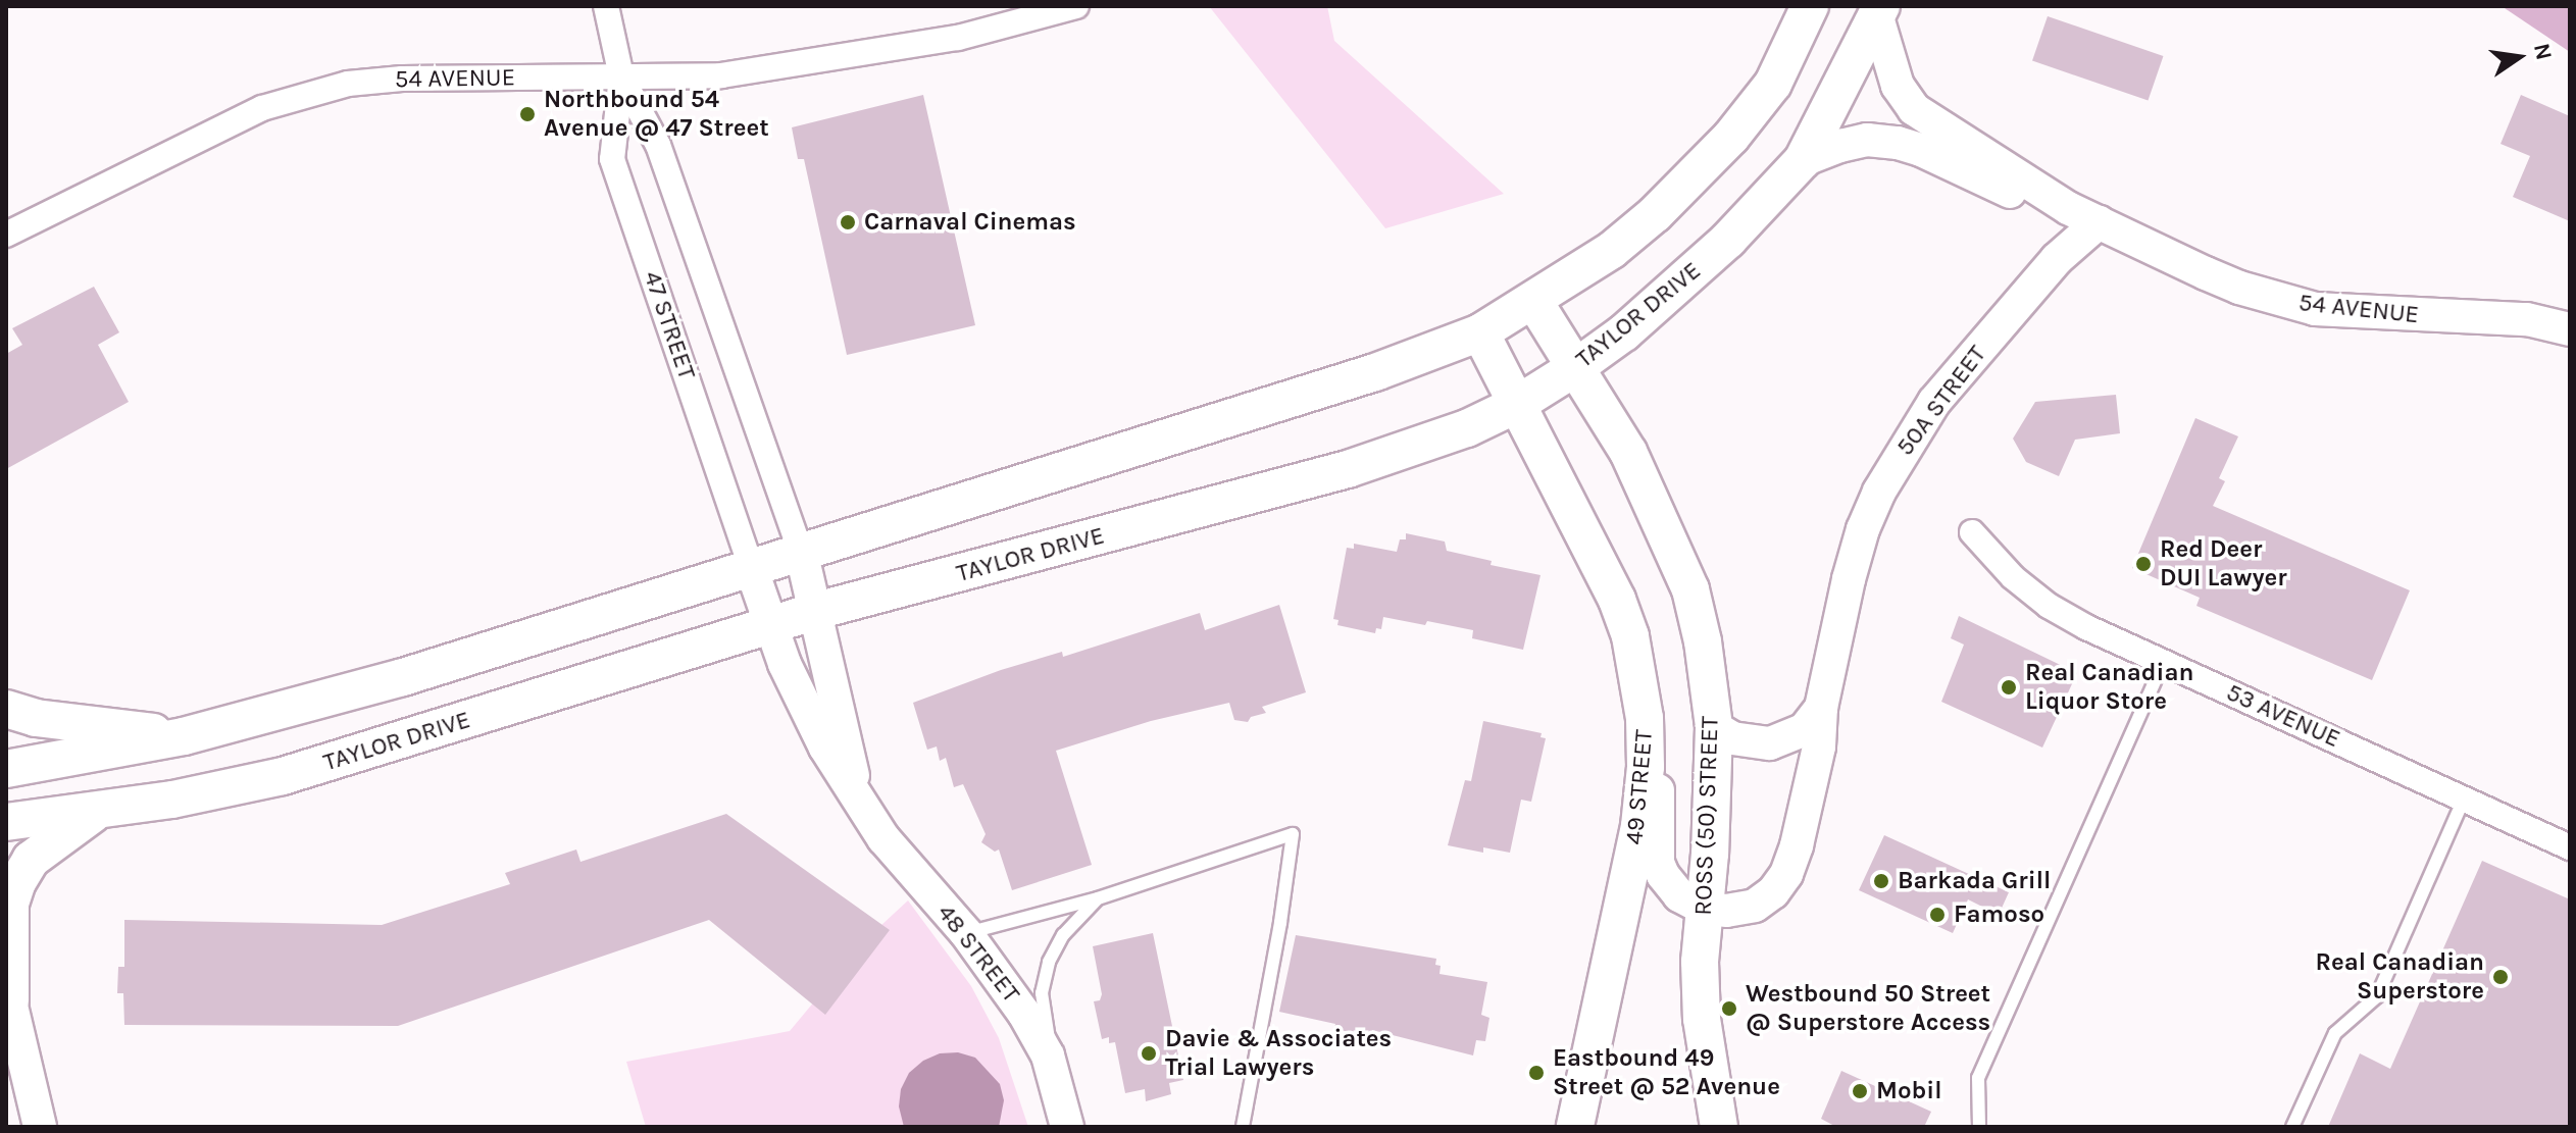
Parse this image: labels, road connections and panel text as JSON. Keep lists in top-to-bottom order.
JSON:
{
  "streets": {
    "main road": ["TAYLOR DRIVE", "49 STREET", "ROSS (50) STREET"],
    "street": [
      "54 AVENUE",
      "47 STREET",
      "50A STREET",
      "53 AVENUE",
      "48 STREET"
    ]
  },
  "crossings": [
    ["54 AVENUE", "47 STREET"],
    ["54 AVENUE", "50A STREET"],
    ["TAYLOR DRIVE", "49 STREET"],
    ["TAYLOR DRIVE", "ROSS (50) STREET"],
    ["TAYLOR DRIVE", "48 STREET"],
    ["47 STREET", "48 STREET"],
    ["50A STREET", "ROSS (50) STREET"]
  ],
  "places": [
    "Northbound 54 Avenue @ 47 Street",
    "Carnaval Cinemas",
    "Red Deer DUI Lawyer",
    "Real Canadian Liquor Store",
    "Barkada Grill",
    "Famoso",
    "Real Canadian Superstore",
    "Westbound 50 Street @ Superstore Access",
    "Davie & Associates Trial Lawyers",
    "Eastbound 49 Street @ 52 Avenue",
    "Mobil"
  ],
  "north": "right"
}
